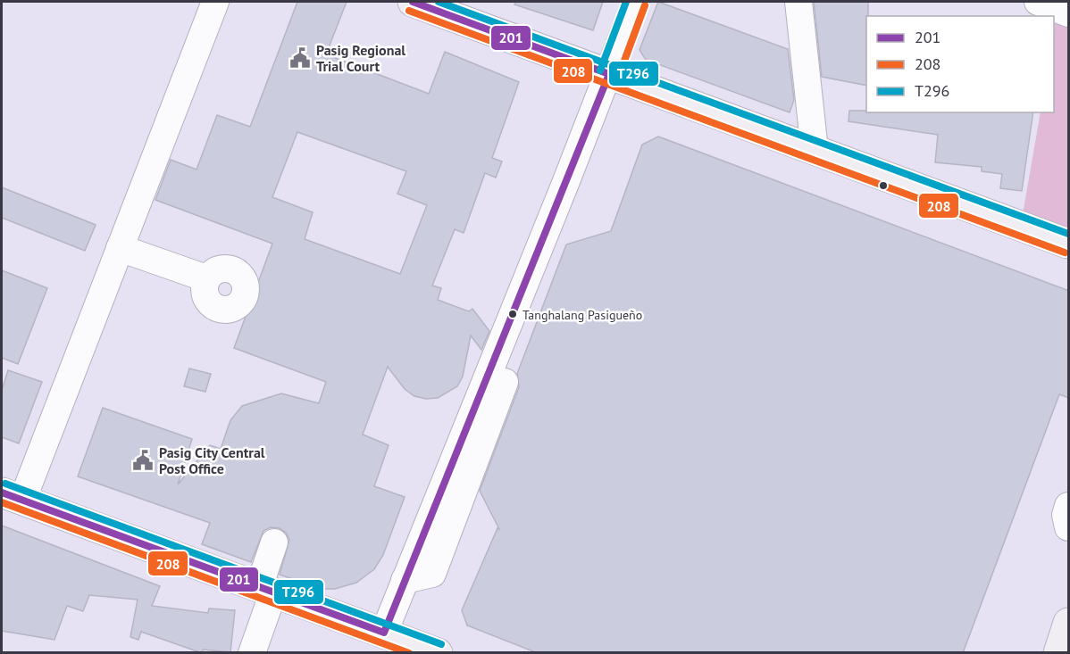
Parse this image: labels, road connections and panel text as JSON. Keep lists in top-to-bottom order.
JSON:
{
  "places": {
    "public building": ["Pasig Regional Trial Court", "Pasig City Central Post Office"],
    "other": ["Tanghalang Pasigueño"]
  },
  "lines": ["transit line 201", "transit line T296", "transit line 208"],
  "legend": ["201", "208", "T296"]
}
